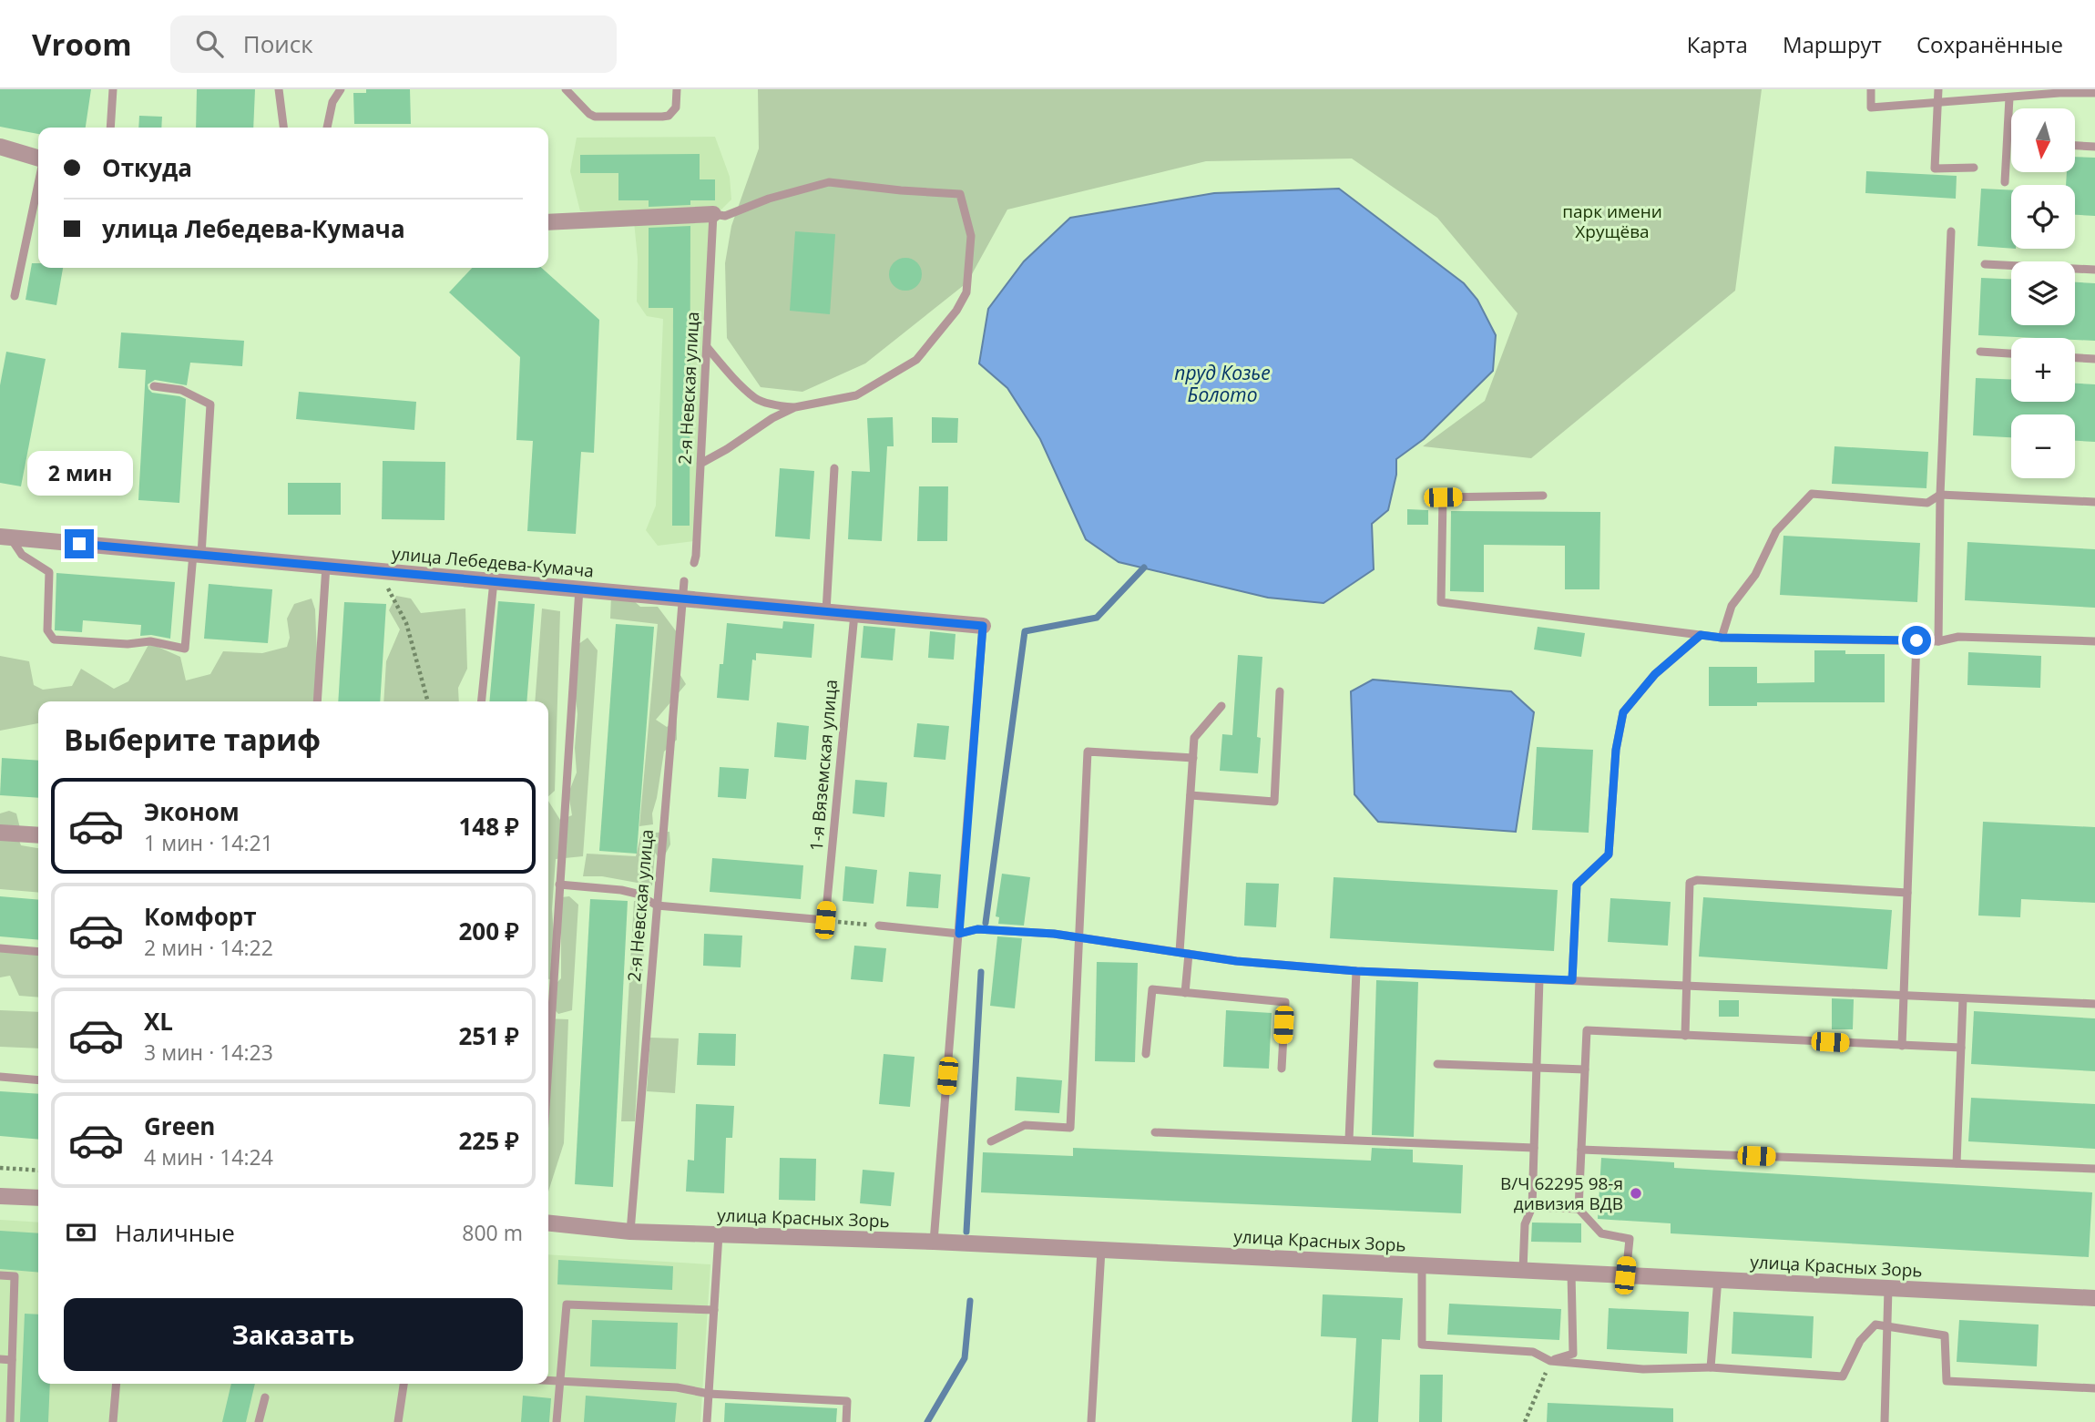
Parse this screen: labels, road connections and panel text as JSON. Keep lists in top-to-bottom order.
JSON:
{
  "streets": {
    "street": ["улица Лебедева-Кумача", "улица Красных Зорь"],
    "lane": ["2-я Невская улица", "1-я Вяземская улица"]
  },
  "crossings": [
    ["2-я Невская улица", "улица Лебедева-Кумача"],
    ["2-я Невская улица", "улица Красных Зорь"],
    ["улица Лебедева-Кумача", "1-я Вяземская улица"]
  ],
  "water": ["пруд Козье Болото"],
  "parks": ["парк имени Хрущёва"],
  "places": ["В/Ч 62295 98-я дивизия ВДВ"],
  "north": "bottom",
  "page": {
    "header": "Vroom",
    "search": "Поиск",
    "nav": ["Карта", "Маршрут", "Сохранённые"],
    "map_buttons": ["+", "−"],
    "banner": ["Откуда", "улица Лебедева-Кумача"],
    "bubble": "2 мин",
    "heading": "Выберите тариф",
    "list": [
      {
        "name": "Эконом",
        "note": "1 мин · 14:21",
        "value": "148 ₽"
      },
      {
        "name": "Комфорт",
        "note": "2 мин · 14:22",
        "value": "200 ₽"
      },
      {
        "name": "XL",
        "note": "3 мин · 14:23",
        "value": "251 ₽"
      },
      {
        "name": "Green",
        "note": "4 мин · 14:24",
        "value": "225 ₽"
      }
    ],
    "pay": ["Наличные", "800 m"],
    "buttons": "Заказать"
  }
}
